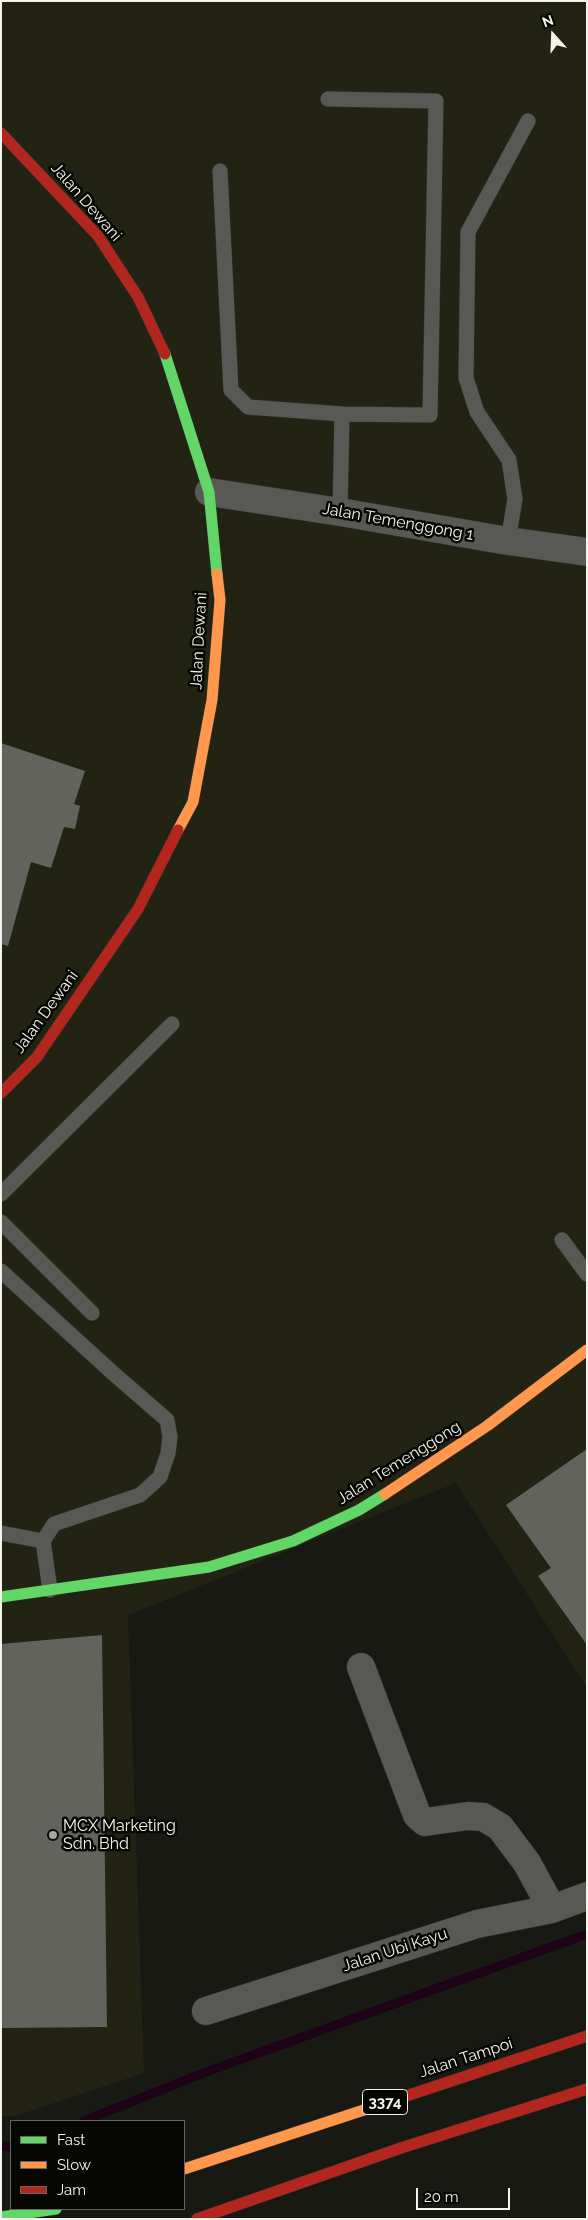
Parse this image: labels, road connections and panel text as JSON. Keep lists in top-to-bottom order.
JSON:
{
  "streets": {
    "street": [
      "Jalan Dewani",
      "Jalan Temenggong 1",
      "Jalan Temenggong",
      "Jalan Ubi Kayu",
      "Jalan Tampoi",
      "3374"
    ]
  },
  "crossings": [
    ["Jalan Dewani", "Jalan Temenggong 1"]
  ],
  "places": ["MCX Marketing Sdn. Bhd"],
  "legend": ["Fast", "Slow", "Jam"],
  "scale_bar": "20 m",
  "north": "top"
}
